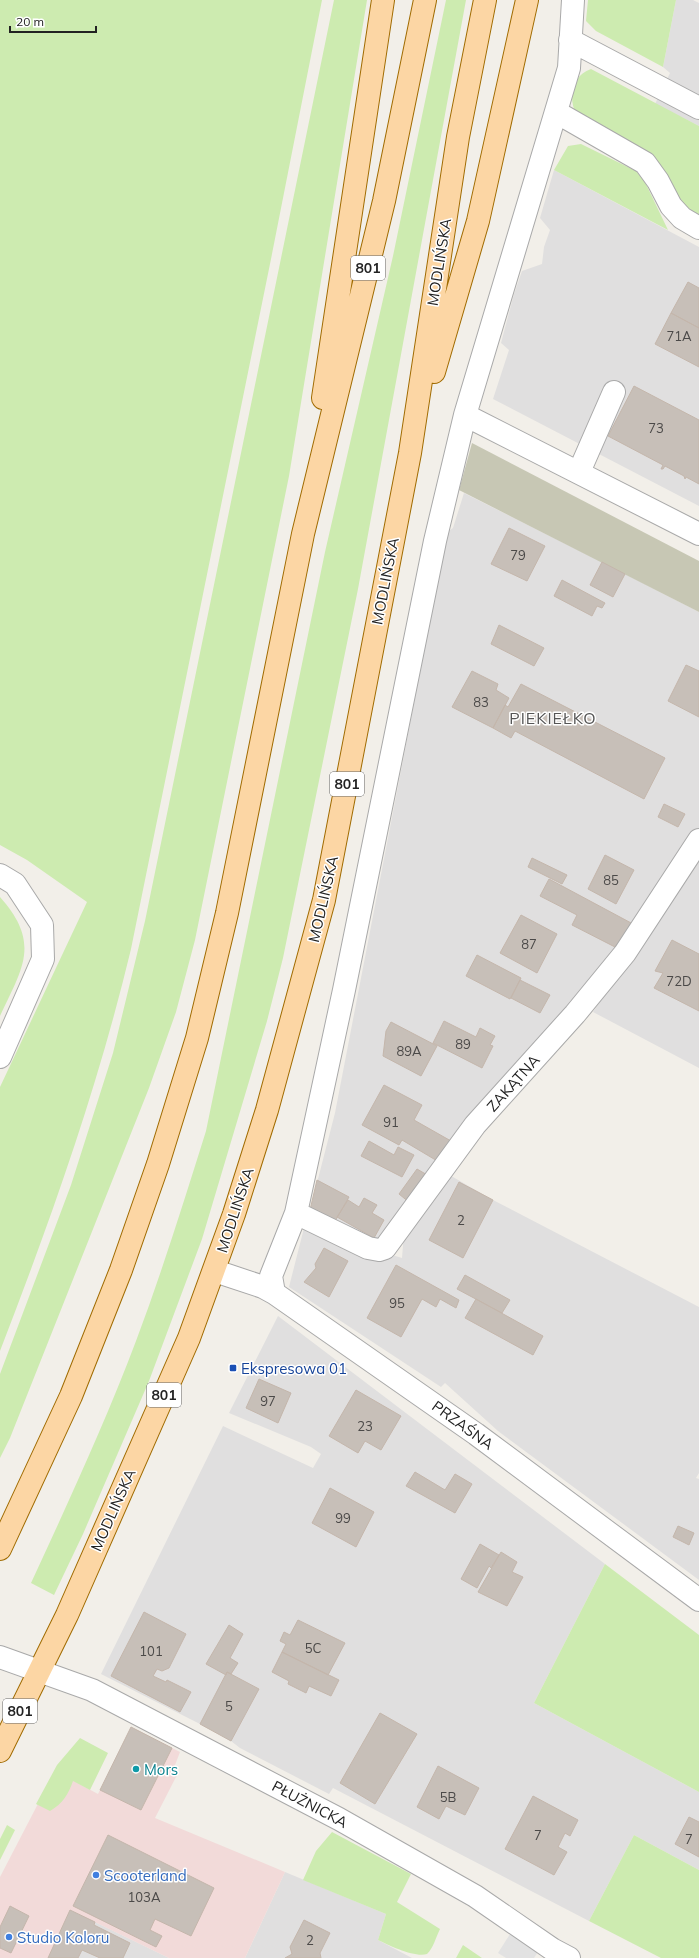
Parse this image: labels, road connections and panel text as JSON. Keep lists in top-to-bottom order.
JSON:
{
  "streets": {
    "main road": ["MODLIŃSKA", "801"],
    "street": ["ZAKĄTNA", "PRZAŚNA", "PŁUŻNICKA"]
  },
  "crossings": [
    ["MODLIŃSKA", "PRZAŚNA"],
    ["MODLIŃSKA", "PŁUŻNICKA"]
  ],
  "districts": ["PIEKIEŁKO"],
  "places": {
    "transit": ["Ekspresowa 01"],
    "other": ["Mors", "Scooterland", "Studio Koloru"]
  },
  "house_numbers": [
    "71A",
    "73",
    "79",
    "83",
    "85",
    "87",
    "72D",
    "89",
    "89A",
    "91",
    "2",
    "95",
    "97",
    "23",
    "99",
    "5C",
    "101",
    "5",
    "5B",
    "7",
    "7",
    "103A",
    "2"
  ],
  "scale_bar": "20 m"
}
